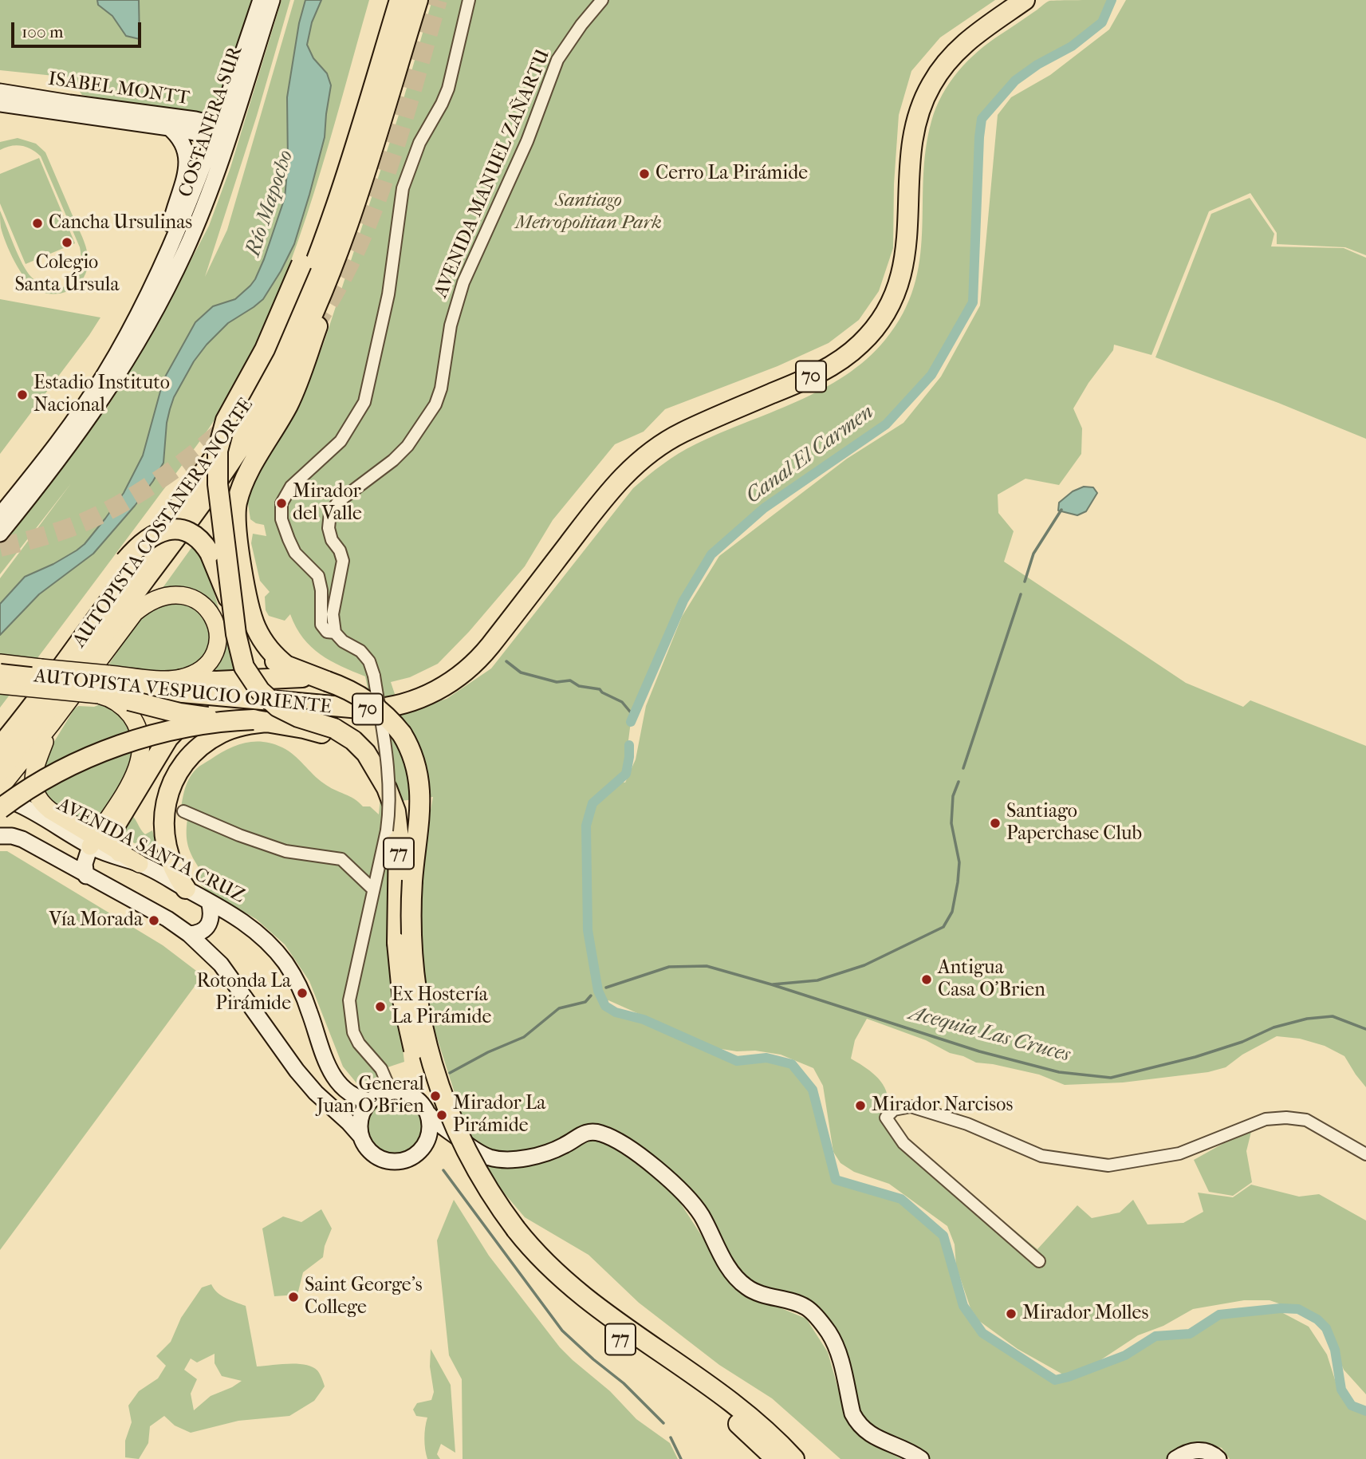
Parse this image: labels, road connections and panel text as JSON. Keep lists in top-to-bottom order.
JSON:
{
  "streets": {
    "highway": [
      "70",
      "AUTOPISTA COSTANERA NORTE",
      "AUTOPISTA VESPUCIO ORIENTE",
      "77"
    ],
    "main road": ["ISABEL MONTT", "COSTANERA SUR", "AVENIDA SANTA CRUZ"],
    "street": ["AVENIDA MANUEL ZAÑARTU"]
  },
  "crossings": [
    ["ISABEL MONTT", "COSTANERA SUR"]
  ],
  "water": ["Río Mapocho", "Canal El Carmen", "Acequia Las Cruces"],
  "parks": ["Santiago Metropolitan Park"],
  "places": [
    "Cerro La Pirámide",
    "Cancha Ursulinas",
    "Colegio Santa Úrsula",
    "Estadio Instituto Nacional",
    "Mirador del Valle",
    "Santiago Paperchase Club",
    "Vía Morada",
    "Antigua Casa O'Brien",
    "Rotonda La Pirámide",
    "Ex Hostería La Pirámide",
    "General Juan O'Brien",
    "Mirador Narcisos",
    "Mirador La Pirámide",
    "Saint George's College",
    "Mirador Molles"
  ],
  "scale_bar": "100 m"
}
